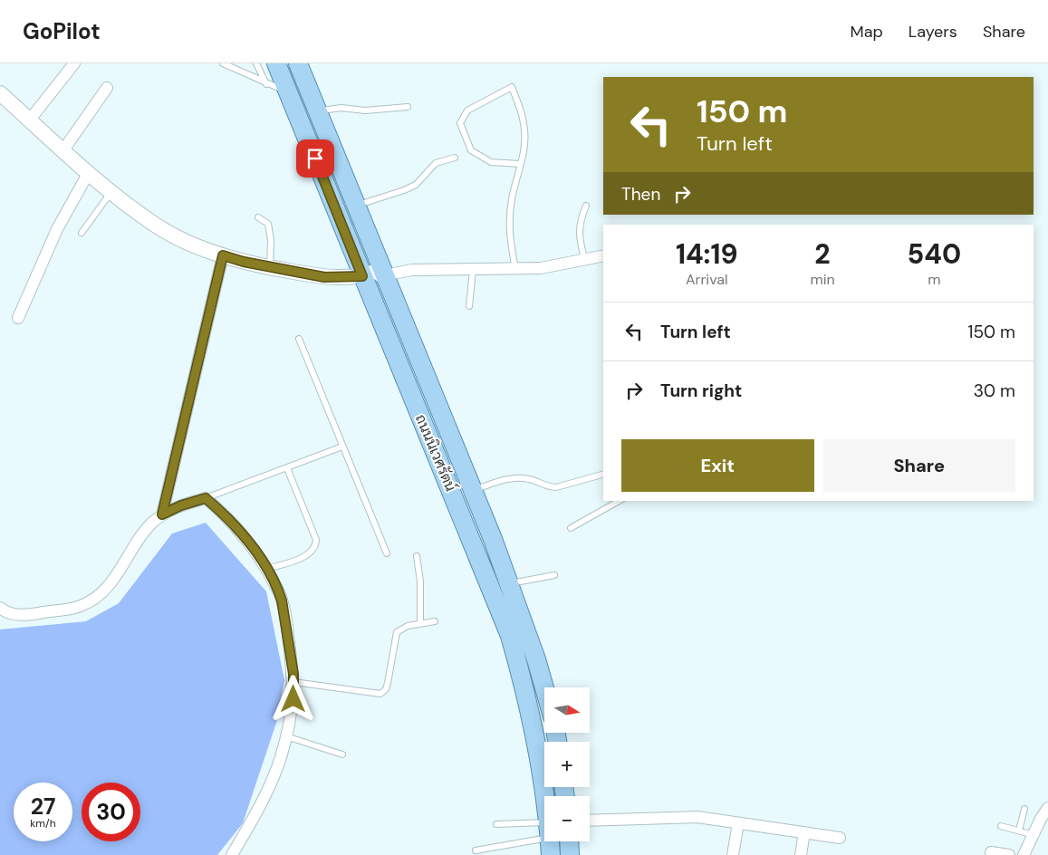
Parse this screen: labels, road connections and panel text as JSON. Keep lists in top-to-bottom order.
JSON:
{
  "streets": {
    "main road": ["ถนนนิเวศรัตน์"]
  },
  "north": "right",
  "page": {
    "header": "GoPilot",
    "nav": ["Map", "Layers", "Share"],
    "turn": ["150 m", "Turn left"],
    "then": "Then",
    "eta": [
      "14:19",
      "Arrival",
      "2",
      "min",
      "540",
      "m"
    ],
    "list": [
      {
        "name": "Turn left",
        "value": "150 m"
      },
      {
        "name": "Turn right",
        "value": "30 m"
      }
    ],
    "buttons": ["Exit", "Share"],
    "map_buttons": ["+", "−"],
    "speed": "27 km/h",
    "limit": "30"
  }
}
